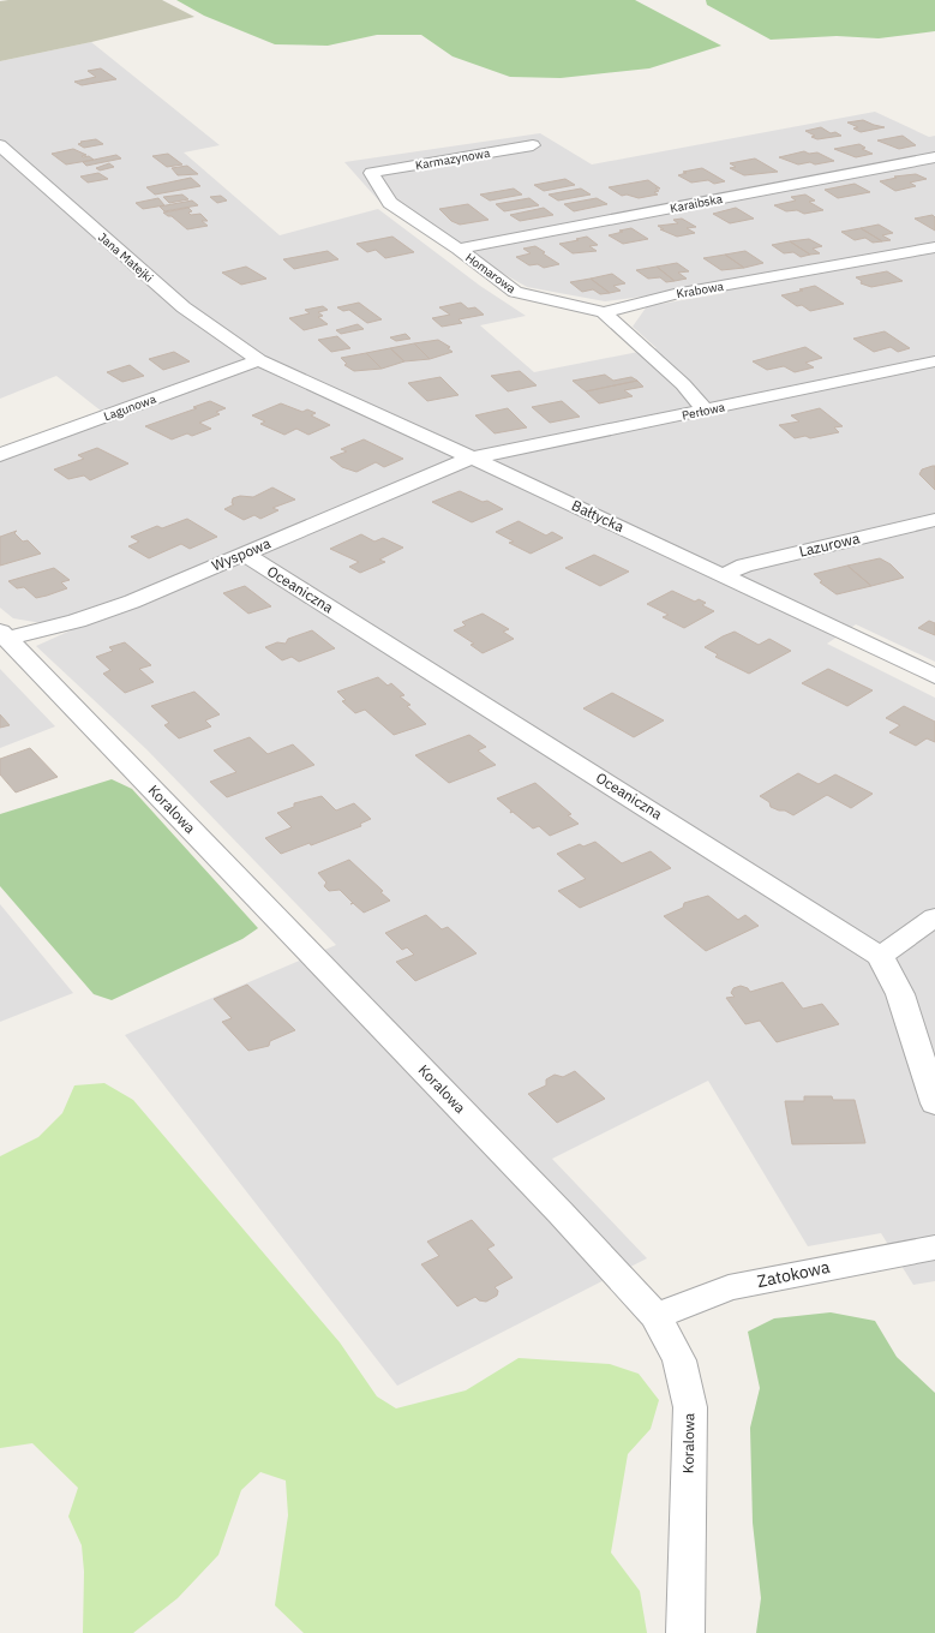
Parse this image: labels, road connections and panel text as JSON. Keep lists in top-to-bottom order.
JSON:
{
  "streets": {
    "street": [
      "Karmazynowa",
      "Karaibska",
      "Jana Matejki",
      "Homarowa",
      "Krabowa",
      "Lagunowa",
      "Perłowa",
      "Bałtycka",
      "Lazurowa",
      "Wyspowa",
      "Oceaniczna",
      "Koralowa",
      "Zatokowa"
    ]
  },
  "crossings": [
    ["Karmazynowa", "Homarowa"],
    ["Karaibska", "Homarowa"],
    ["Jana Matejki", "Lagunowa"],
    ["Jana Matejki", "Bałtycka"],
    ["Homarowa", "Krabowa"],
    ["Lagunowa", "Bałtycka"],
    ["Perłowa", "Bałtycka"],
    ["Perłowa", "Wyspowa"],
    ["Bałtycka", "Lazurowa"],
    ["Bałtycka", "Wyspowa"],
    ["Wyspowa", "Oceaniczna"],
    ["Wyspowa", "Koralowa"],
    ["Koralowa", "Zatokowa"]
  ]
}
